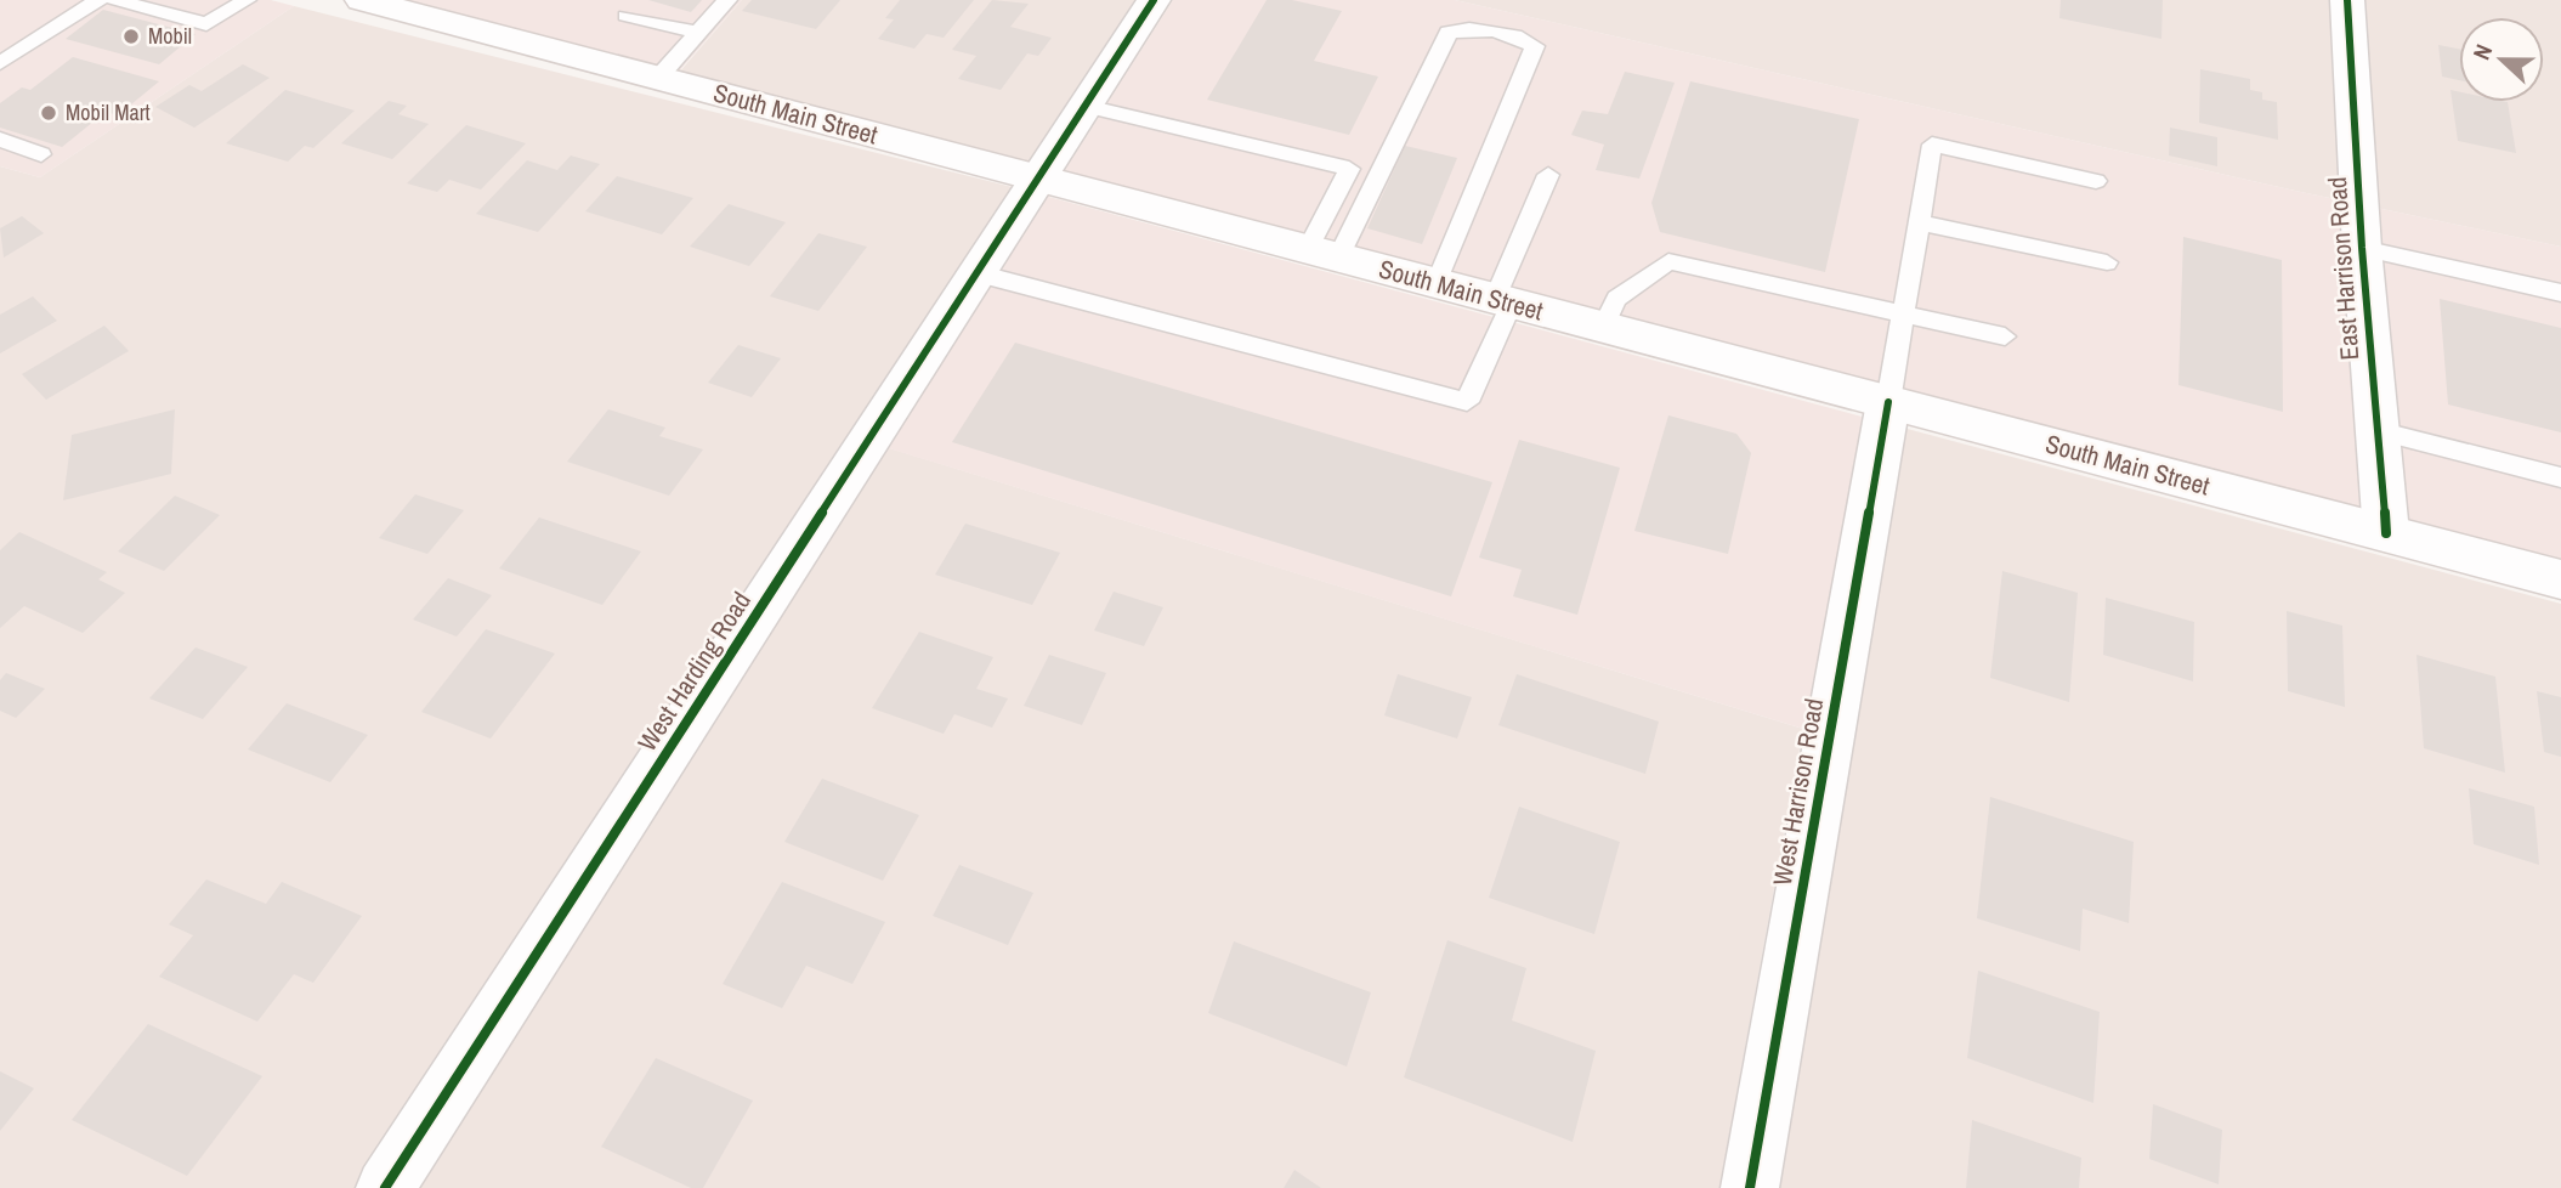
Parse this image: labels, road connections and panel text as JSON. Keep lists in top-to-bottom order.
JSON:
{
  "streets": {
    "street": [
      "South Main Street",
      "East Harrison Road",
      "West Harding Road",
      "West Harrison Road"
    ]
  },
  "crossings": [
    ["South Main Street", "East Harrison Road"],
    ["South Main Street", "West Harding Road"],
    ["South Main Street", "West Harrison Road"]
  ],
  "places": ["Mobil", "Mobil Mart"],
  "north": "left"
}
